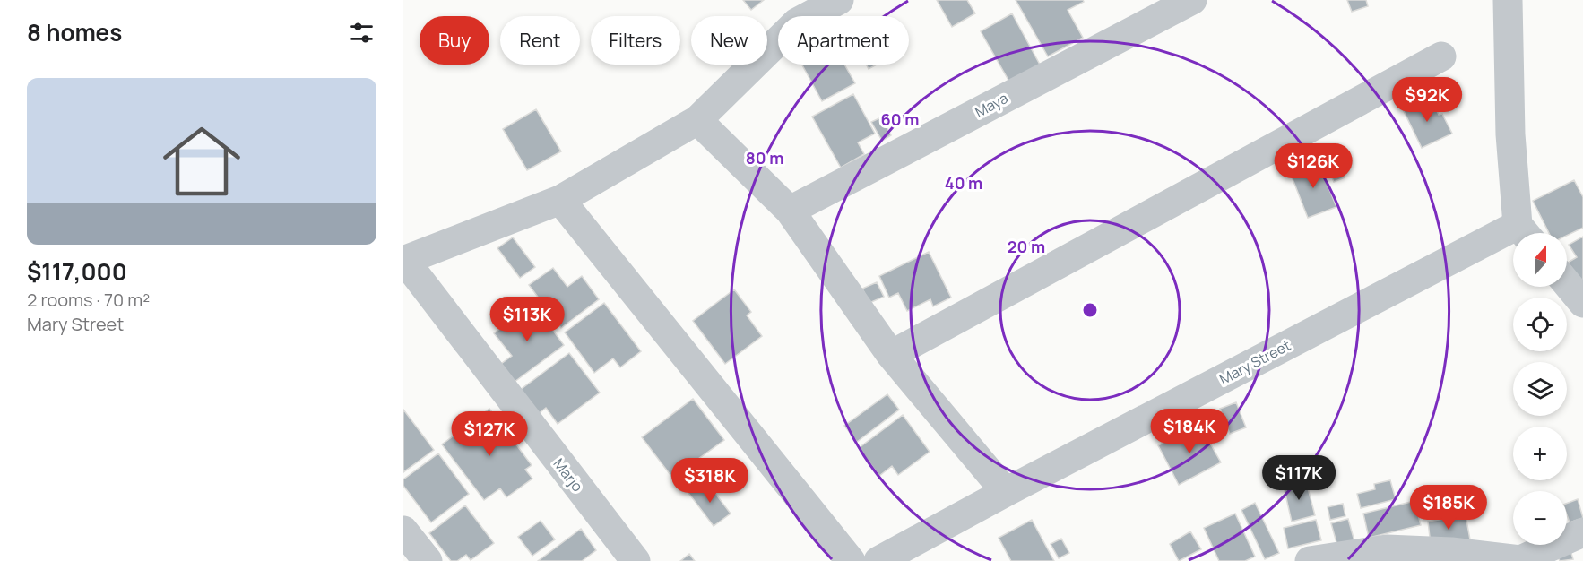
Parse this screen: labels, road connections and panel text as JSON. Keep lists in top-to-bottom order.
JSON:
{
  "streets": {
    "street": ["Maya", "Mary Street", "Marjo"]
  },
  "north": "top",
  "page": {
    "heading": "8 homes",
    "chip": [
      "Buy",
      "Rent",
      "Filters",
      "New",
      "Apartment"
    ],
    "list": [
      {
        "name": "$117,000",
        "note": "2 rooms · 70 m² · Mary Street"
      }
    ],
    "price": [
      "$92K",
      "$126K",
      "$113K",
      "$184K",
      "$127K",
      "$117K",
      "$318K",
      "$185K"
    ],
    "map_buttons": ["+", "−"]
  },
  "rings": [
    "60 m",
    "80 m",
    "40 m",
    "20 m"
  ]
}
